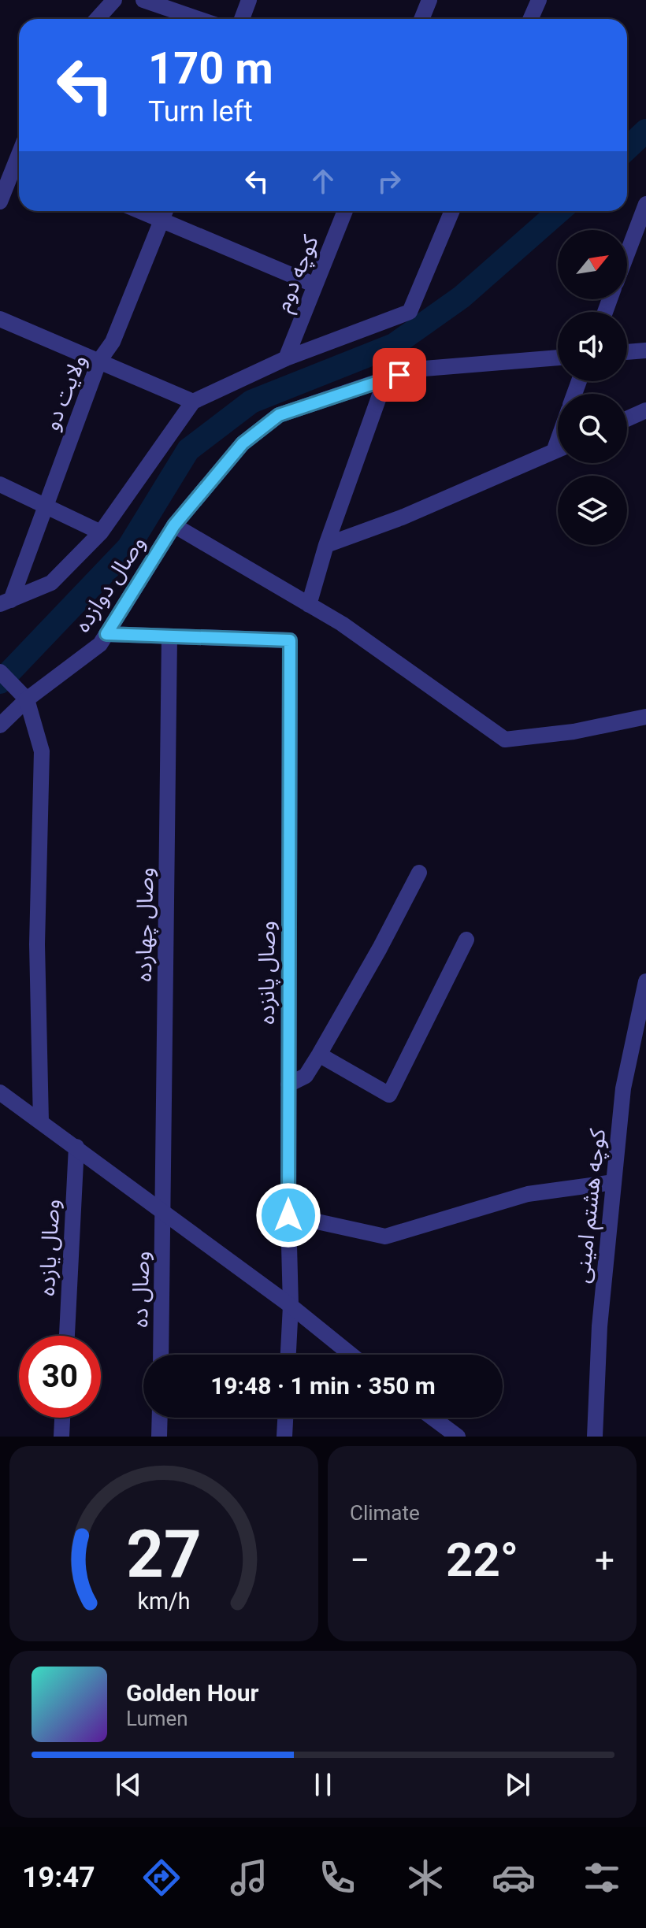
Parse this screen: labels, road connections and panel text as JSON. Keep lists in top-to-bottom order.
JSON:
{
  "streets": {
    "street": [
      "کوچه دوم",
      "ولایت دو",
      "وصال دوازده",
      "وصال چهارده",
      "وصال پانزده",
      "کوچه هشتم امینی",
      "وصال یازده",
      "وصال ده"
    ]
  },
  "crossings": [
    ["وصال چهارده", "وصال پانزده"],
    ["وصال چهارده", "وصال ده"]
  ],
  "north": "top right",
  "page": {
    "turn": ["170 m", "Turn left"],
    "limit": "30",
    "trip": "19:48 · 1 min · 350 m",
    "tile": "Climate",
    "heat": ["−", "22°", "+"],
    "song": ["Golden Hour", "Lumen"],
    "tabs": "19:47",
    "gauge": ["27", "km/h"]
  }
}
